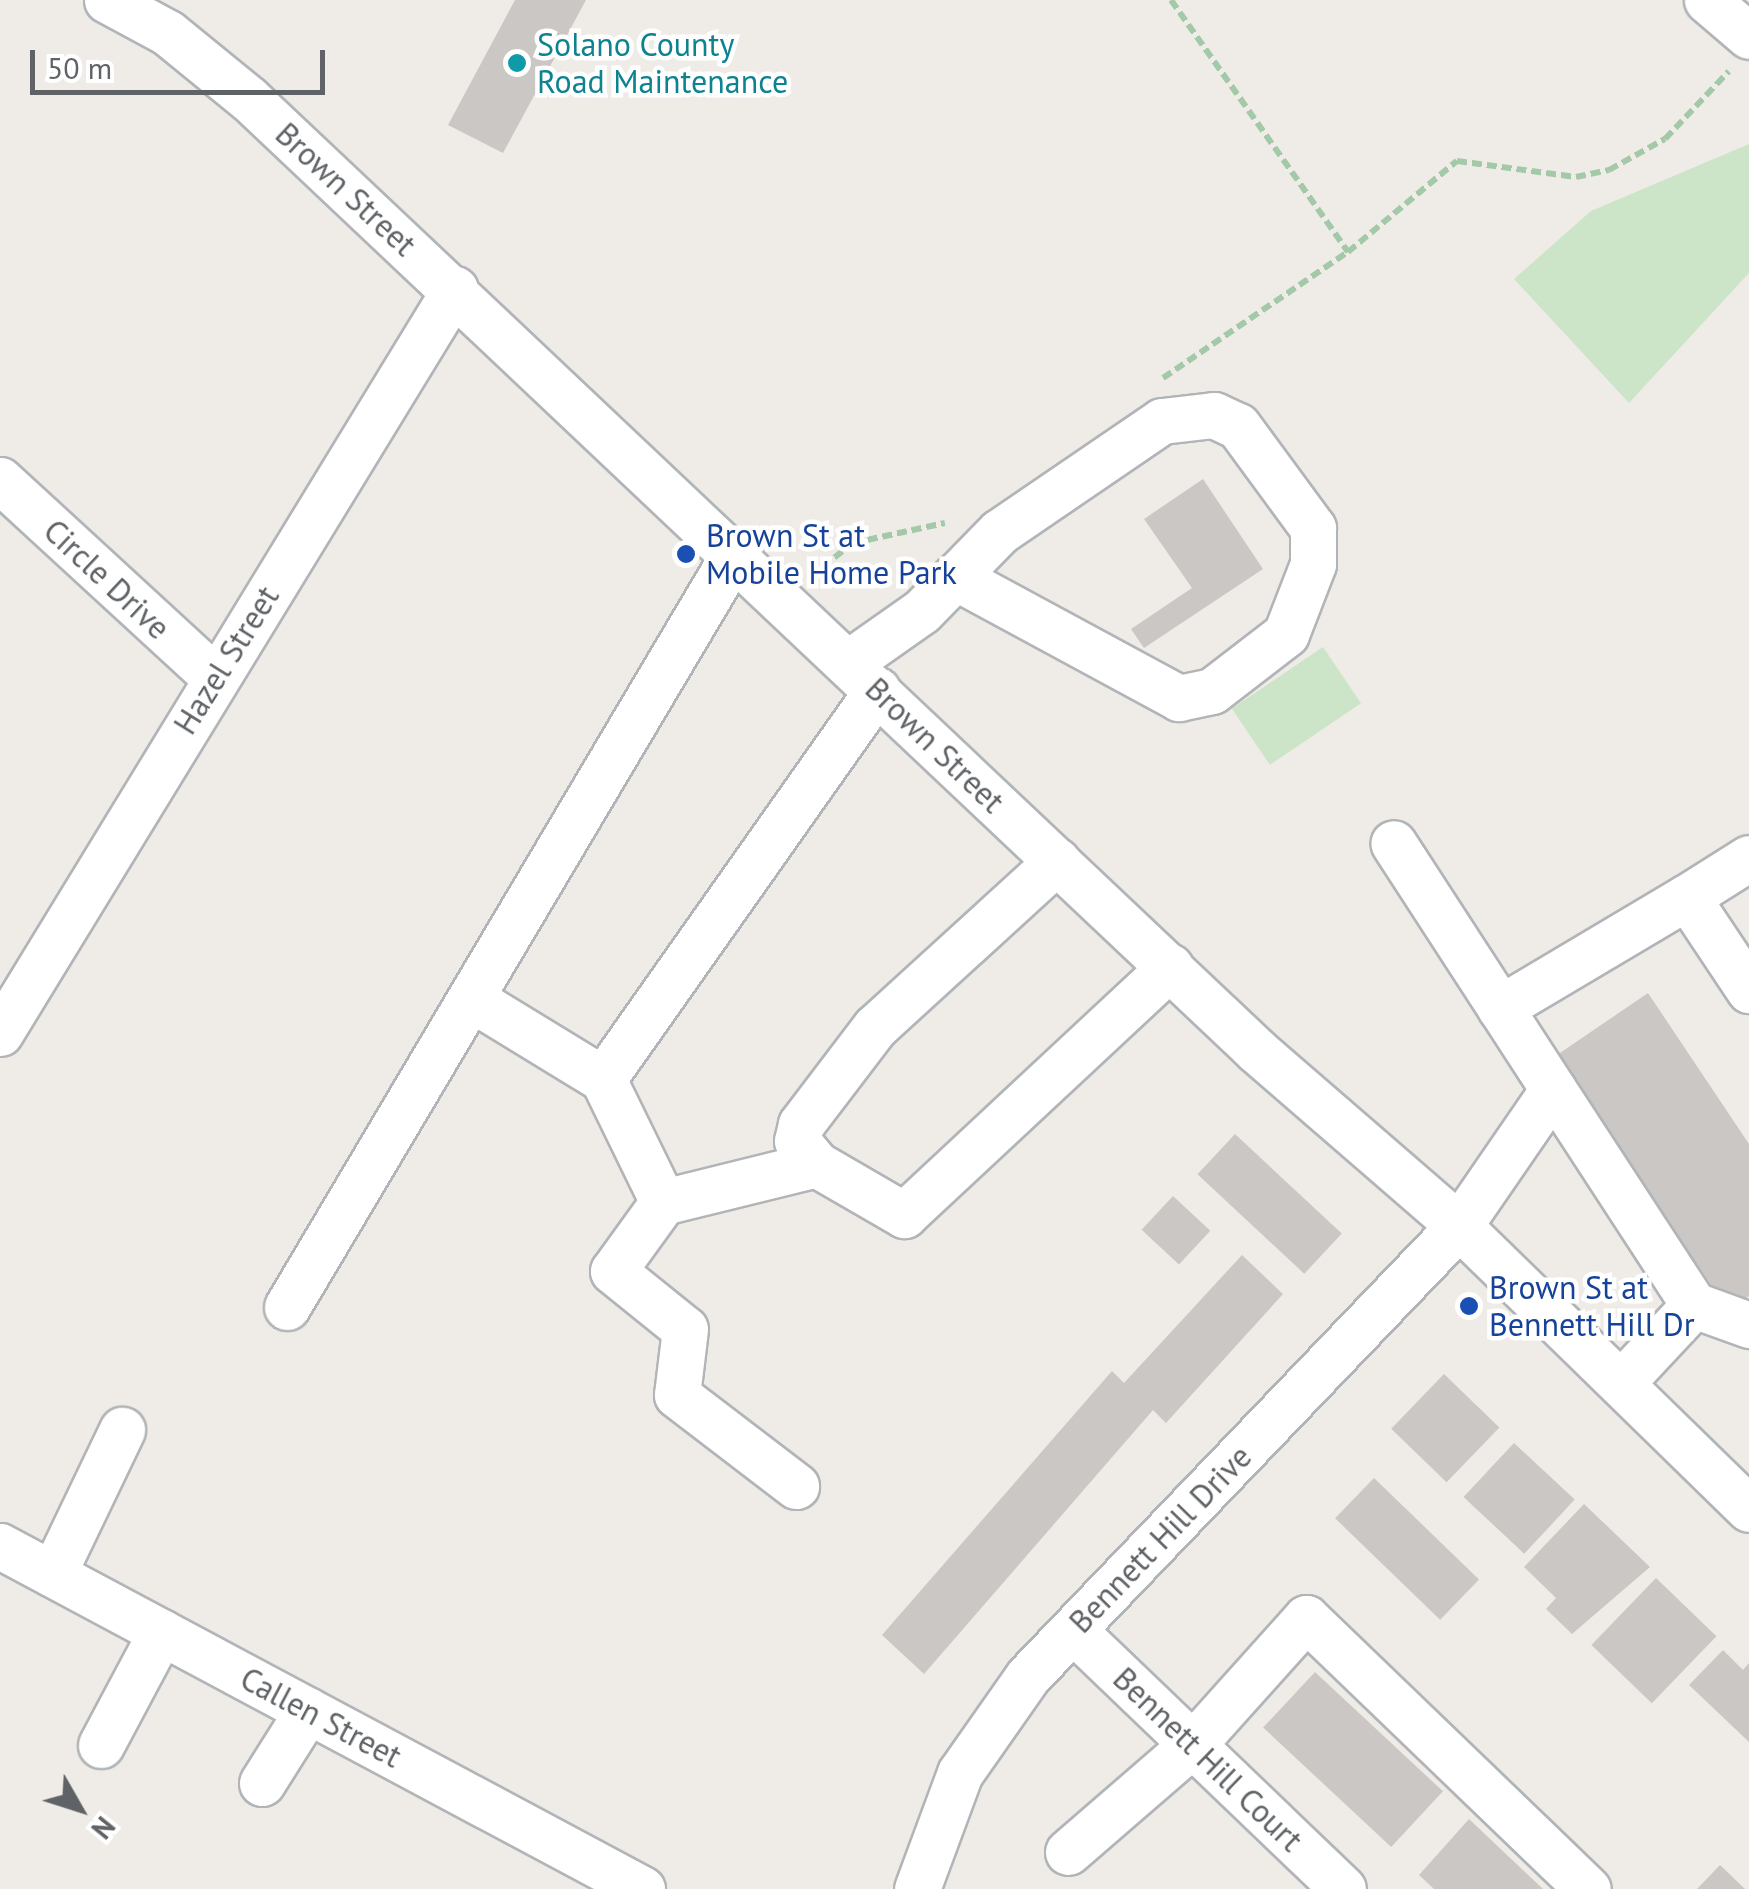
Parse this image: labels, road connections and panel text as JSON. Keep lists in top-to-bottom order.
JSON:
{
  "streets": {
    "street": [
      "Brown Street",
      "Circle Drive",
      "Hazel Street",
      "Bennett Hill Drive",
      "Callen Street",
      "Bennett Hill Court"
    ]
  },
  "crossings": [
    ["Brown Street", "Hazel Street"],
    ["Brown Street", "Bennett Hill Drive"],
    ["Circle Drive", "Hazel Street"],
    ["Bennett Hill Drive", "Bennett Hill Court"]
  ],
  "places": ["Solano County Road Maintenance", "Brown St at Mobile Home Park", "Brown St at Bennett Hill Dr"],
  "scale_bar": "50 m",
  "north": "bottom right"
}
